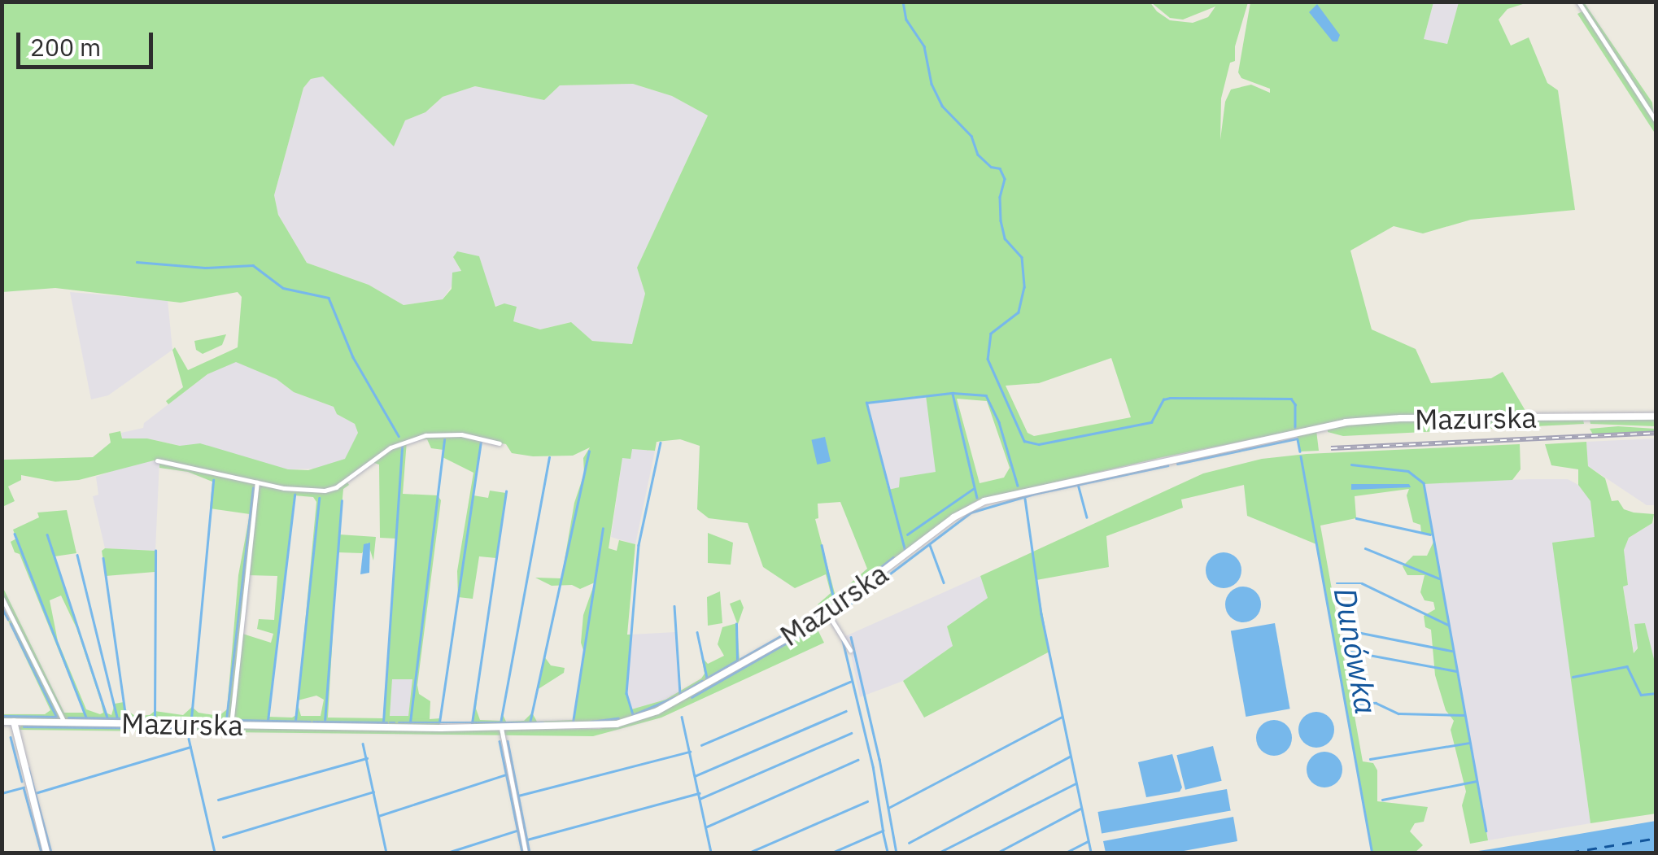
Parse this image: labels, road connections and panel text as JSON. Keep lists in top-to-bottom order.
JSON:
{
  "streets": {
    "main road": ["Mazurska"]
  },
  "water": ["Dunówka"],
  "scale_bar": "200 m"
}
